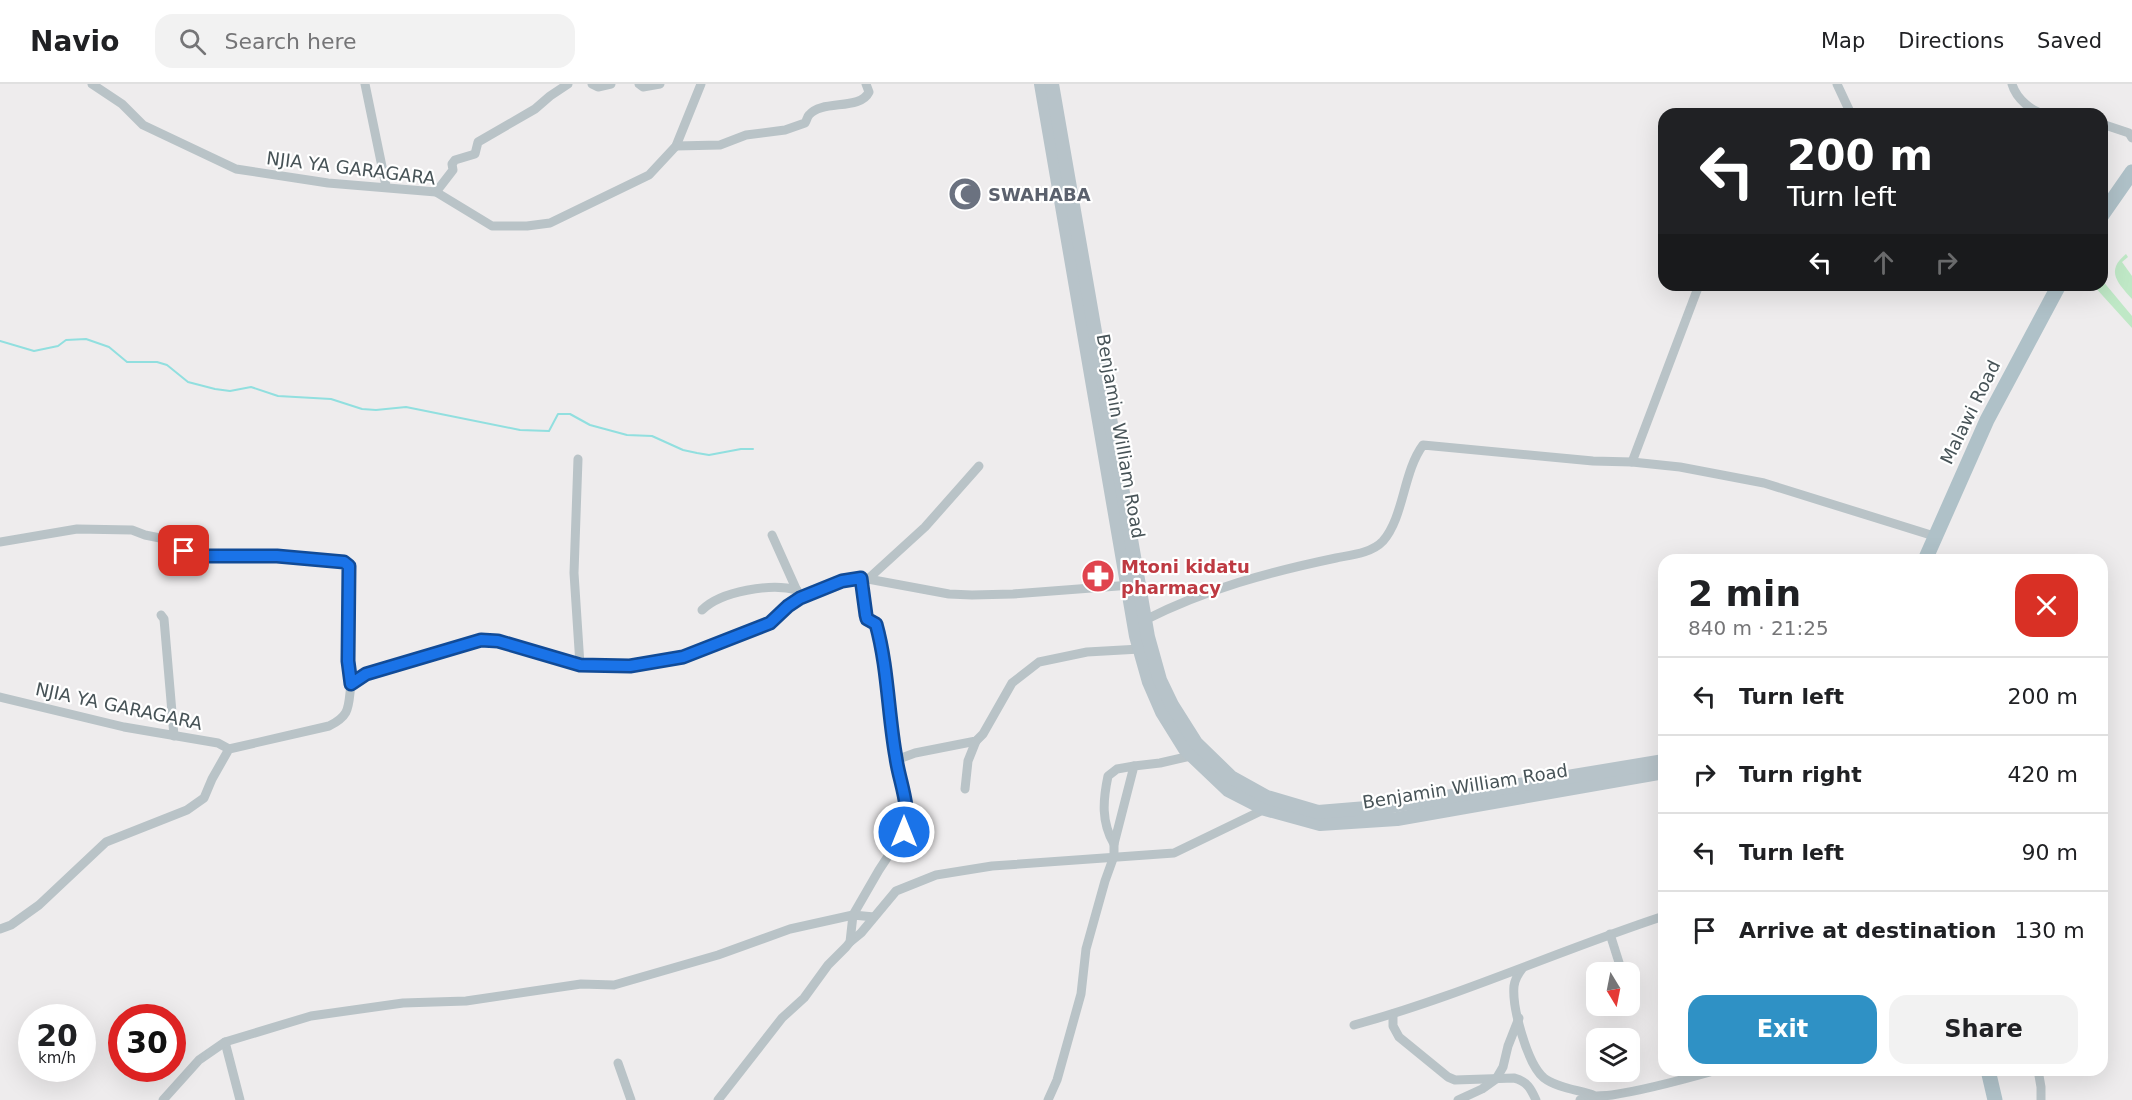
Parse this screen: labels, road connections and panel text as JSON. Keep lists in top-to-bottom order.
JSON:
{
  "streets": {
    "main road": ["Malawi Road", "Benjamin William Road"],
    "street": ["NJIA YA GARAGARA"]
  },
  "places": {
    "mosque": ["SWAHABA"],
    "pharmacy": ["Mtoni kidatu pharmacy"]
  },
  "north": "bottom",
  "page": {
    "header": "Navio",
    "search": "Search here",
    "nav": ["Map", "Directions", "Saved"],
    "turn": ["200 m", "Turn left"],
    "heading": ["2 min", "840 m · 21:25"],
    "list": [
      {
        "name": "Turn left",
        "value": "200 m"
      },
      {
        "name": "Turn right",
        "value": "420 m"
      },
      {
        "name": "Turn left",
        "value": "90 m"
      },
      {
        "name": "Arrive at destination",
        "value": "130 m"
      }
    ],
    "buttons": ["Exit", "Share"],
    "speed": "20 km/h",
    "limit": "30"
  }
}
